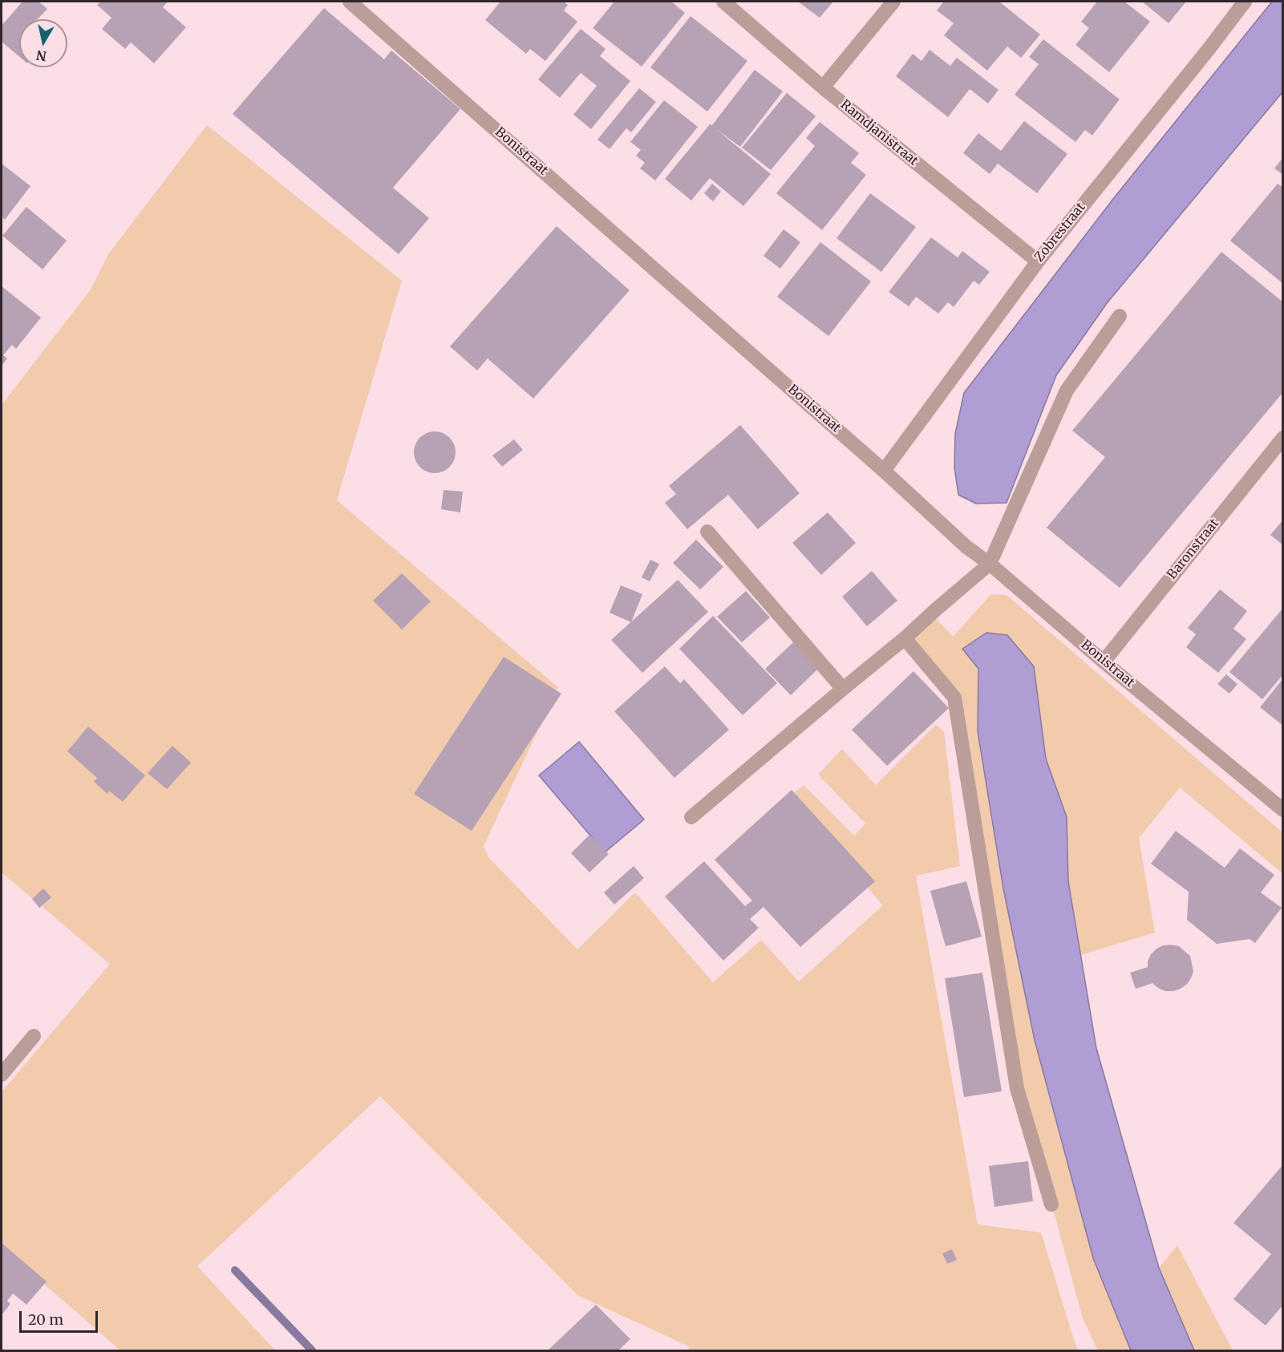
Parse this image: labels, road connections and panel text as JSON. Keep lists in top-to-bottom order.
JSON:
{
  "streets": {
    "street": [
      "Ramdjanistraat",
      "Bonistraat",
      "Zobrestraat",
      "Baronstraat"
    ]
  },
  "crossings": [
    ["Ramdjanistraat", "Zobrestraat"],
    ["Bonistraat", "Zobrestraat"],
    ["Bonistraat", "Baronstraat"]
  ],
  "scale_bar": "20 m",
  "north": "bottom"
}
